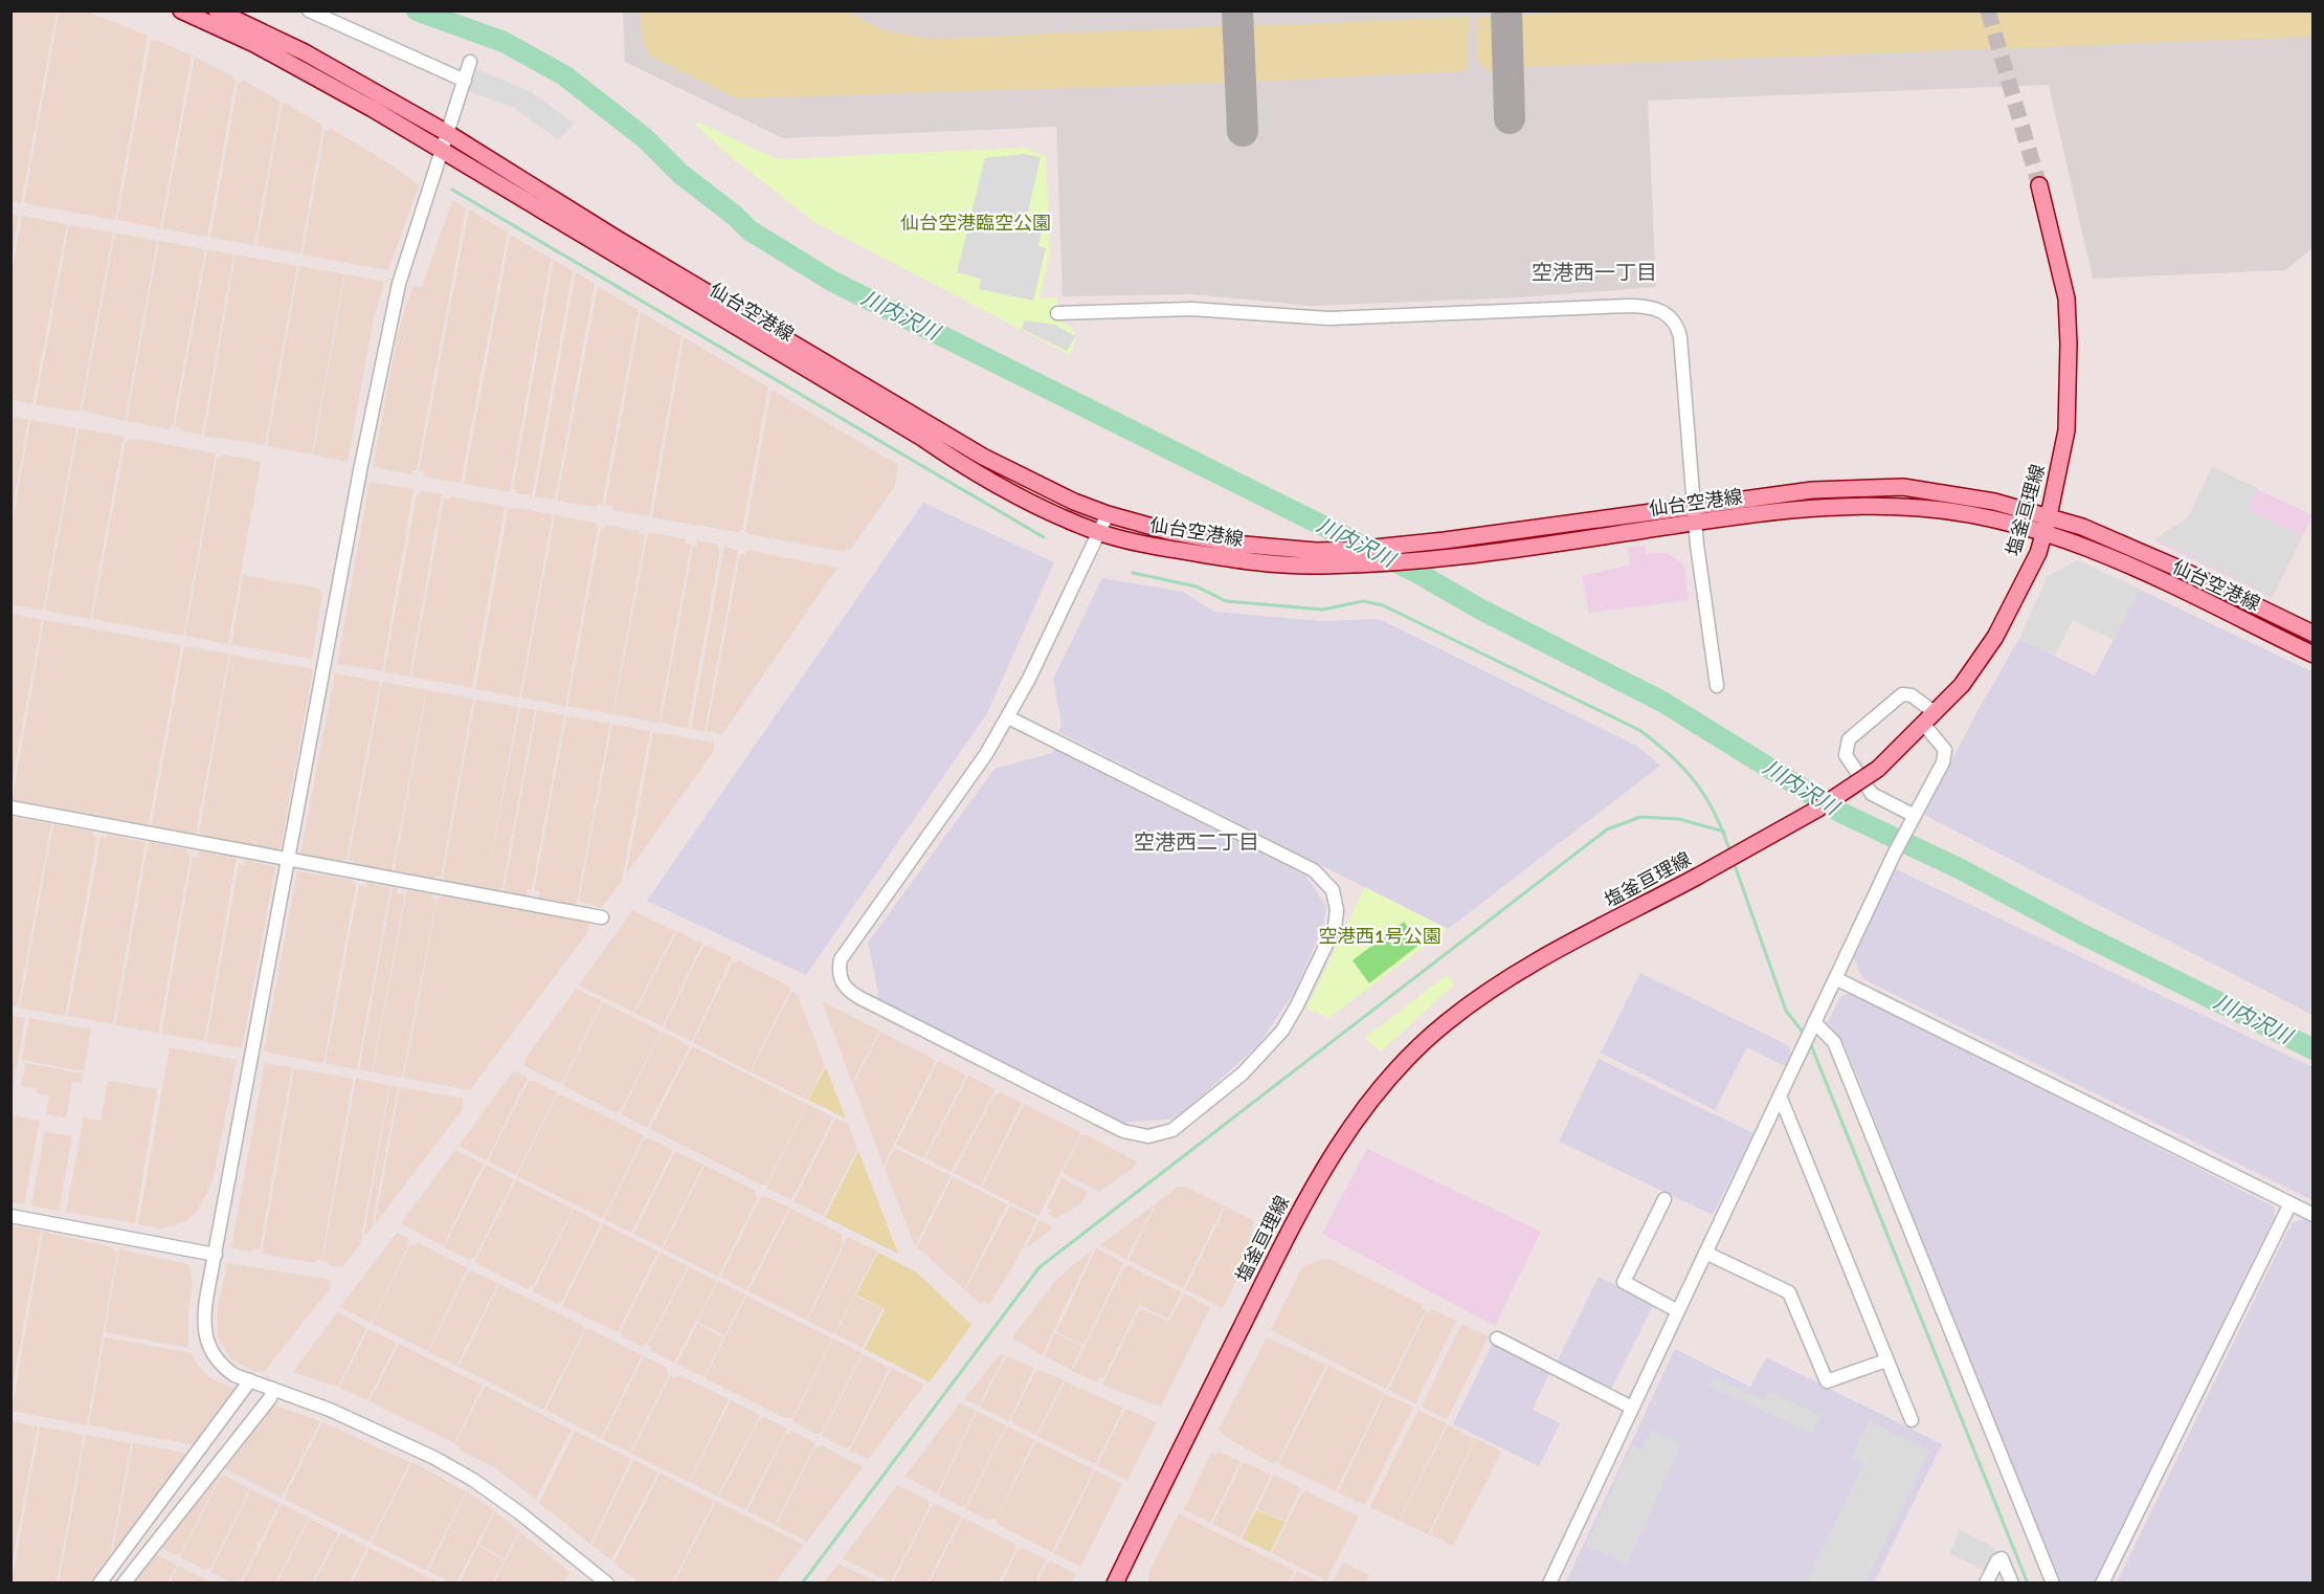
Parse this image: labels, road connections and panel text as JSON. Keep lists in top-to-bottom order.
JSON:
{
  "streets": {
    "main road": ["仙台空港線", "塩釜亘理線"]
  },
  "crossings": [
    ["仙台空港線", "塩釜亘理線"]
  ],
  "districts": ["空港西一丁目", "空港西二丁目"],
  "water": ["川内沢川"],
  "parks": ["仙台空港臨空公園", "空港西1号公園"]
}
